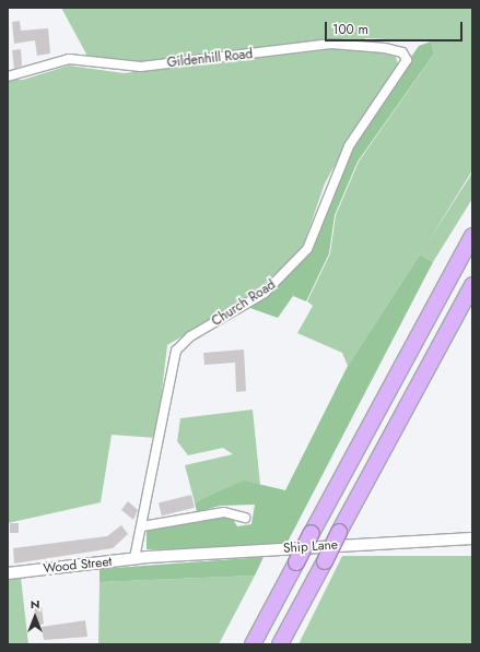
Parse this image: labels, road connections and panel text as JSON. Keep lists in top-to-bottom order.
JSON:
{
  "streets": {
    "street": [
      "Gildenhill Road",
      "Church Road",
      "Ship Lane",
      "Wood Street"
    ]
  },
  "crossings": [
    ["Gildenhill Road", "Church Road"],
    ["Church Road", "Wood Street"],
    ["Ship Lane", "Wood Street"]
  ],
  "scale_bar": "100 m",
  "north": "top"
}
